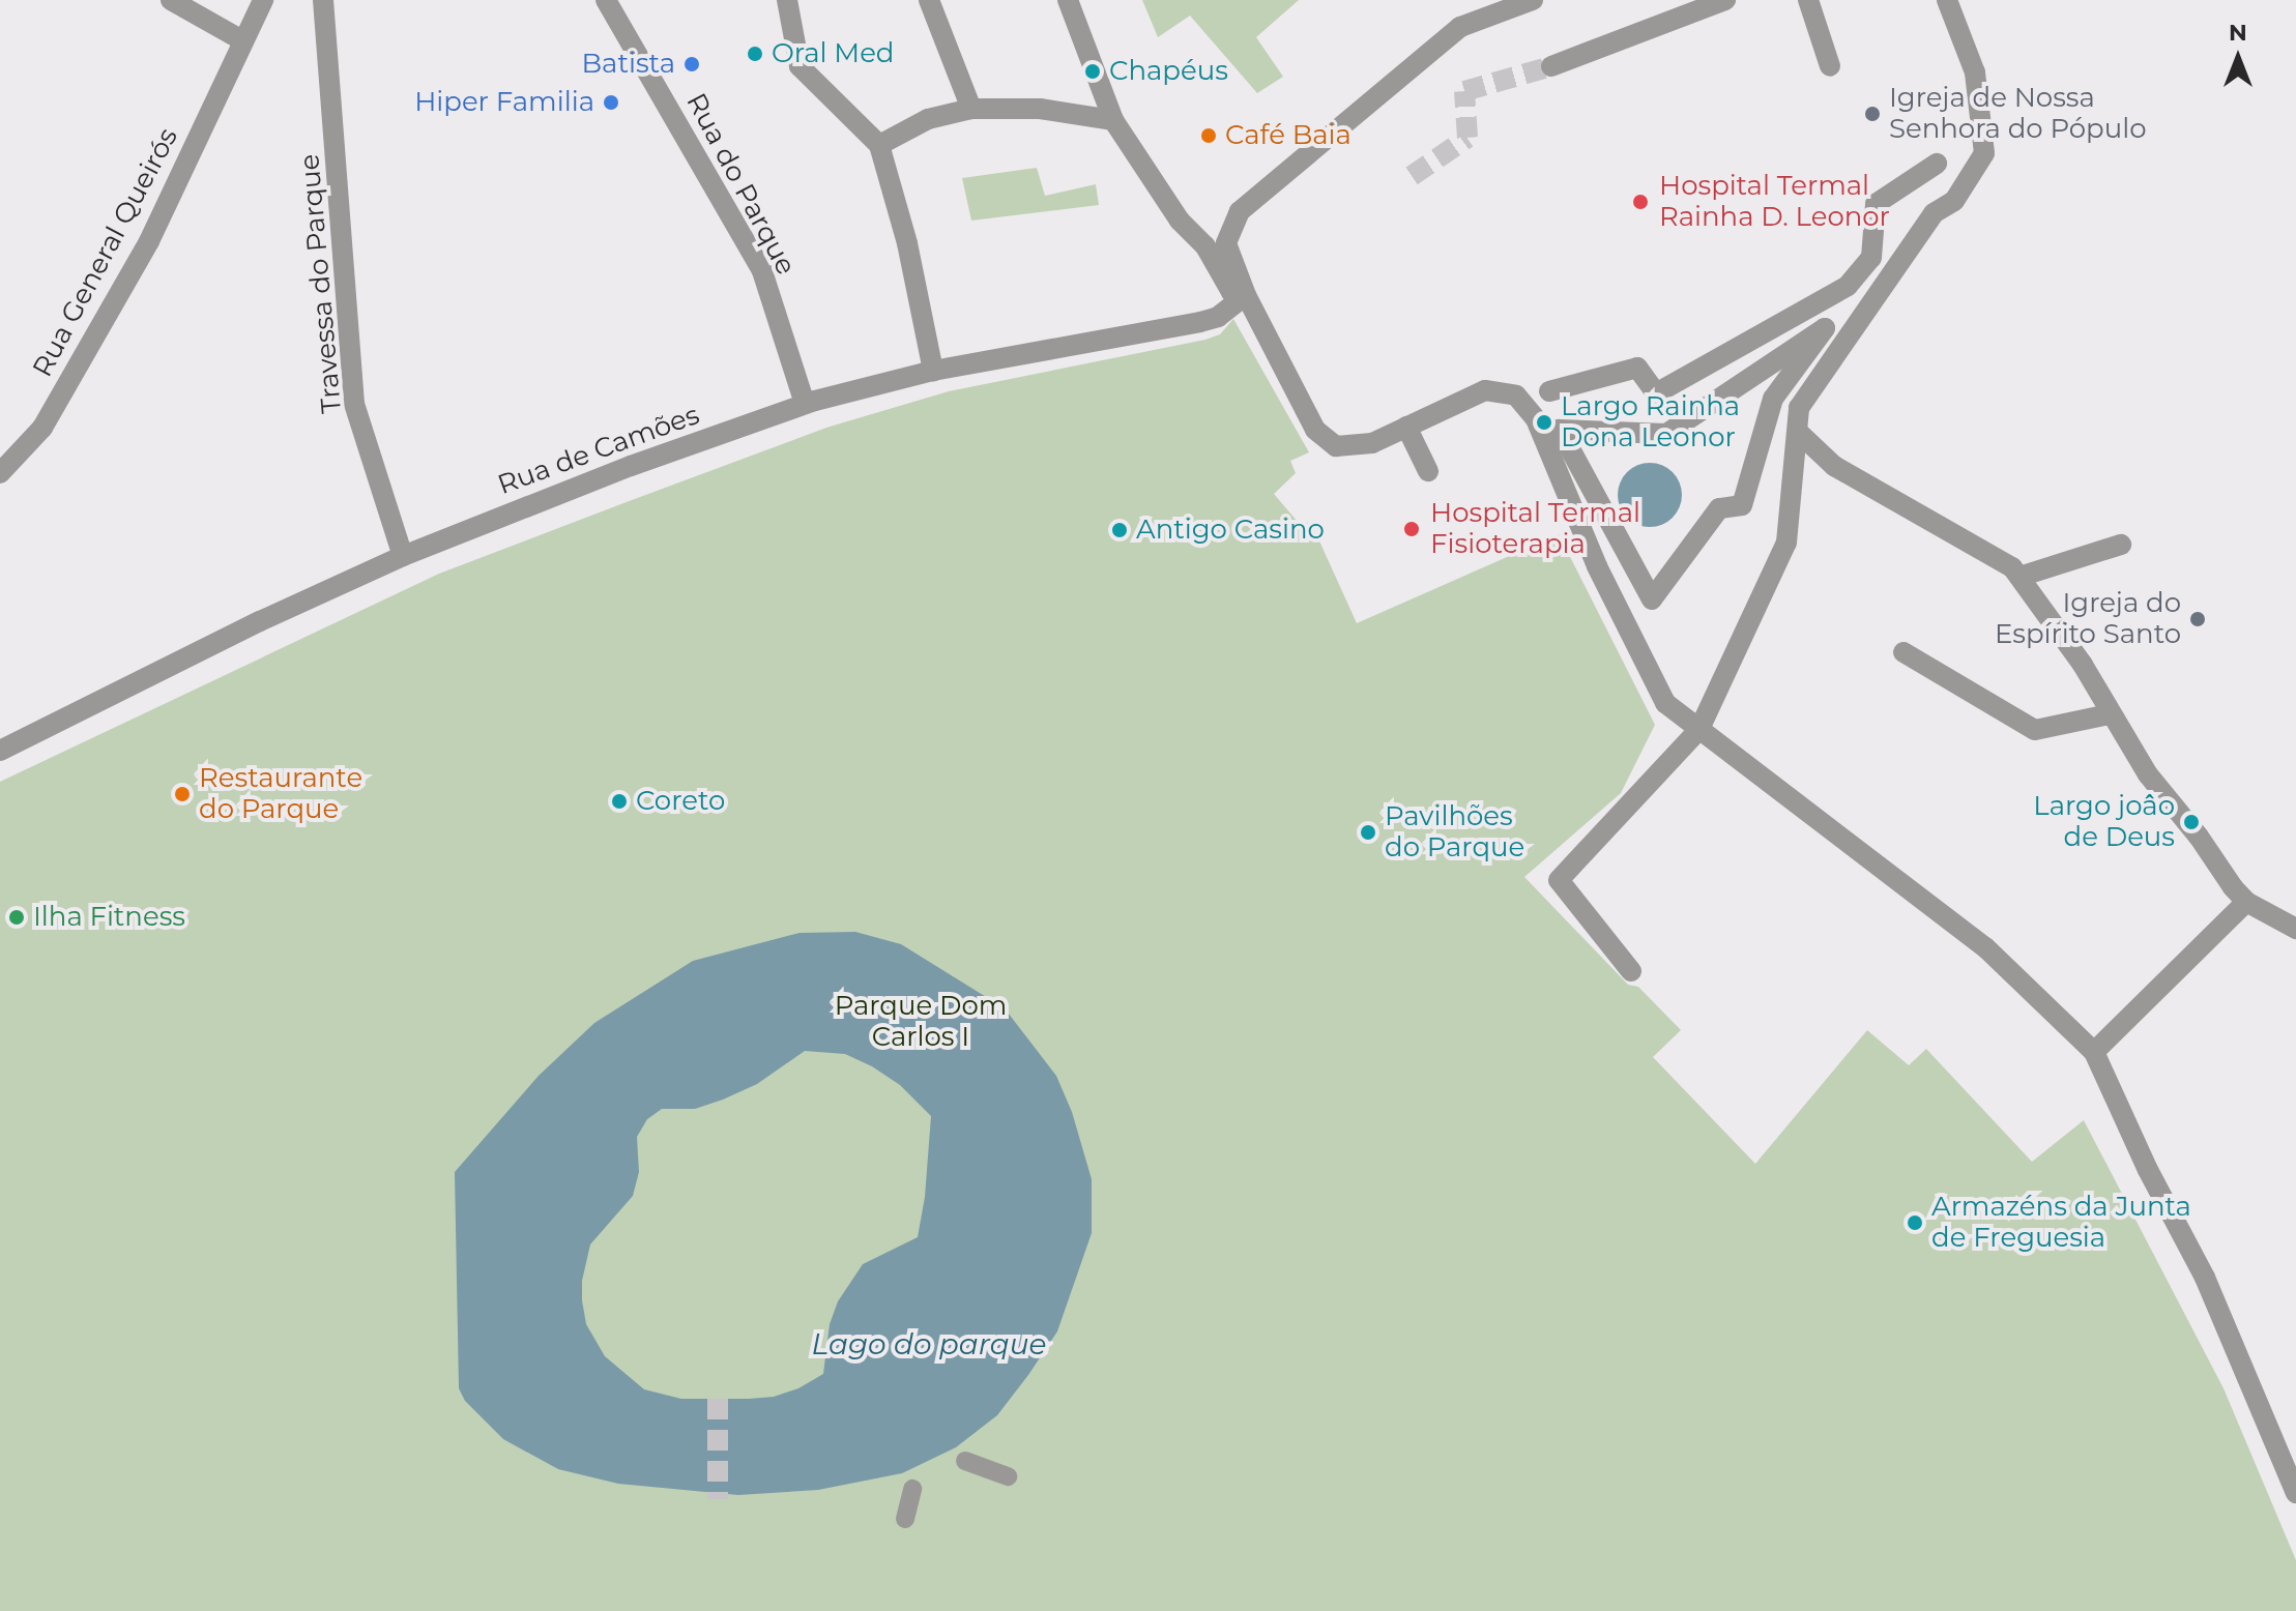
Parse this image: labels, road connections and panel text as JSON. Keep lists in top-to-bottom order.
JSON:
{
  "streets": {
    "street": [
      "Rua do Parque",
      "Rua General Queirós",
      "Travessa do Parque",
      "Rua de Camões"
    ]
  },
  "crossings": [
    ["Rua do Parque", "Rua de Camões"],
    ["Travessa do Parque", "Rua de Camões"]
  ],
  "water": ["Lago do parque"],
  "parks": ["Parque Dom Carlos I"],
  "places": [
    "Oral Med",
    "Batista",
    "Chapéus",
    "Hiper Familia",
    "Igreja de Nossa Senhora do Pópulo",
    "Café Baia",
    "Hospital Termal Rainha D. Leonor",
    "Largo Rainha Dona Leonor",
    "Hospital Termal Fisioterapia",
    "Antigo Casino",
    "Igreja do Espírito Santo",
    "Restaurante do Parque",
    "Coreto",
    "Largo joâo de Deus",
    "Pavilhões do Parque",
    "Ilha Fitness",
    "Armazéns da Junta de Freguesia"
  ],
  "north": "top"
}
